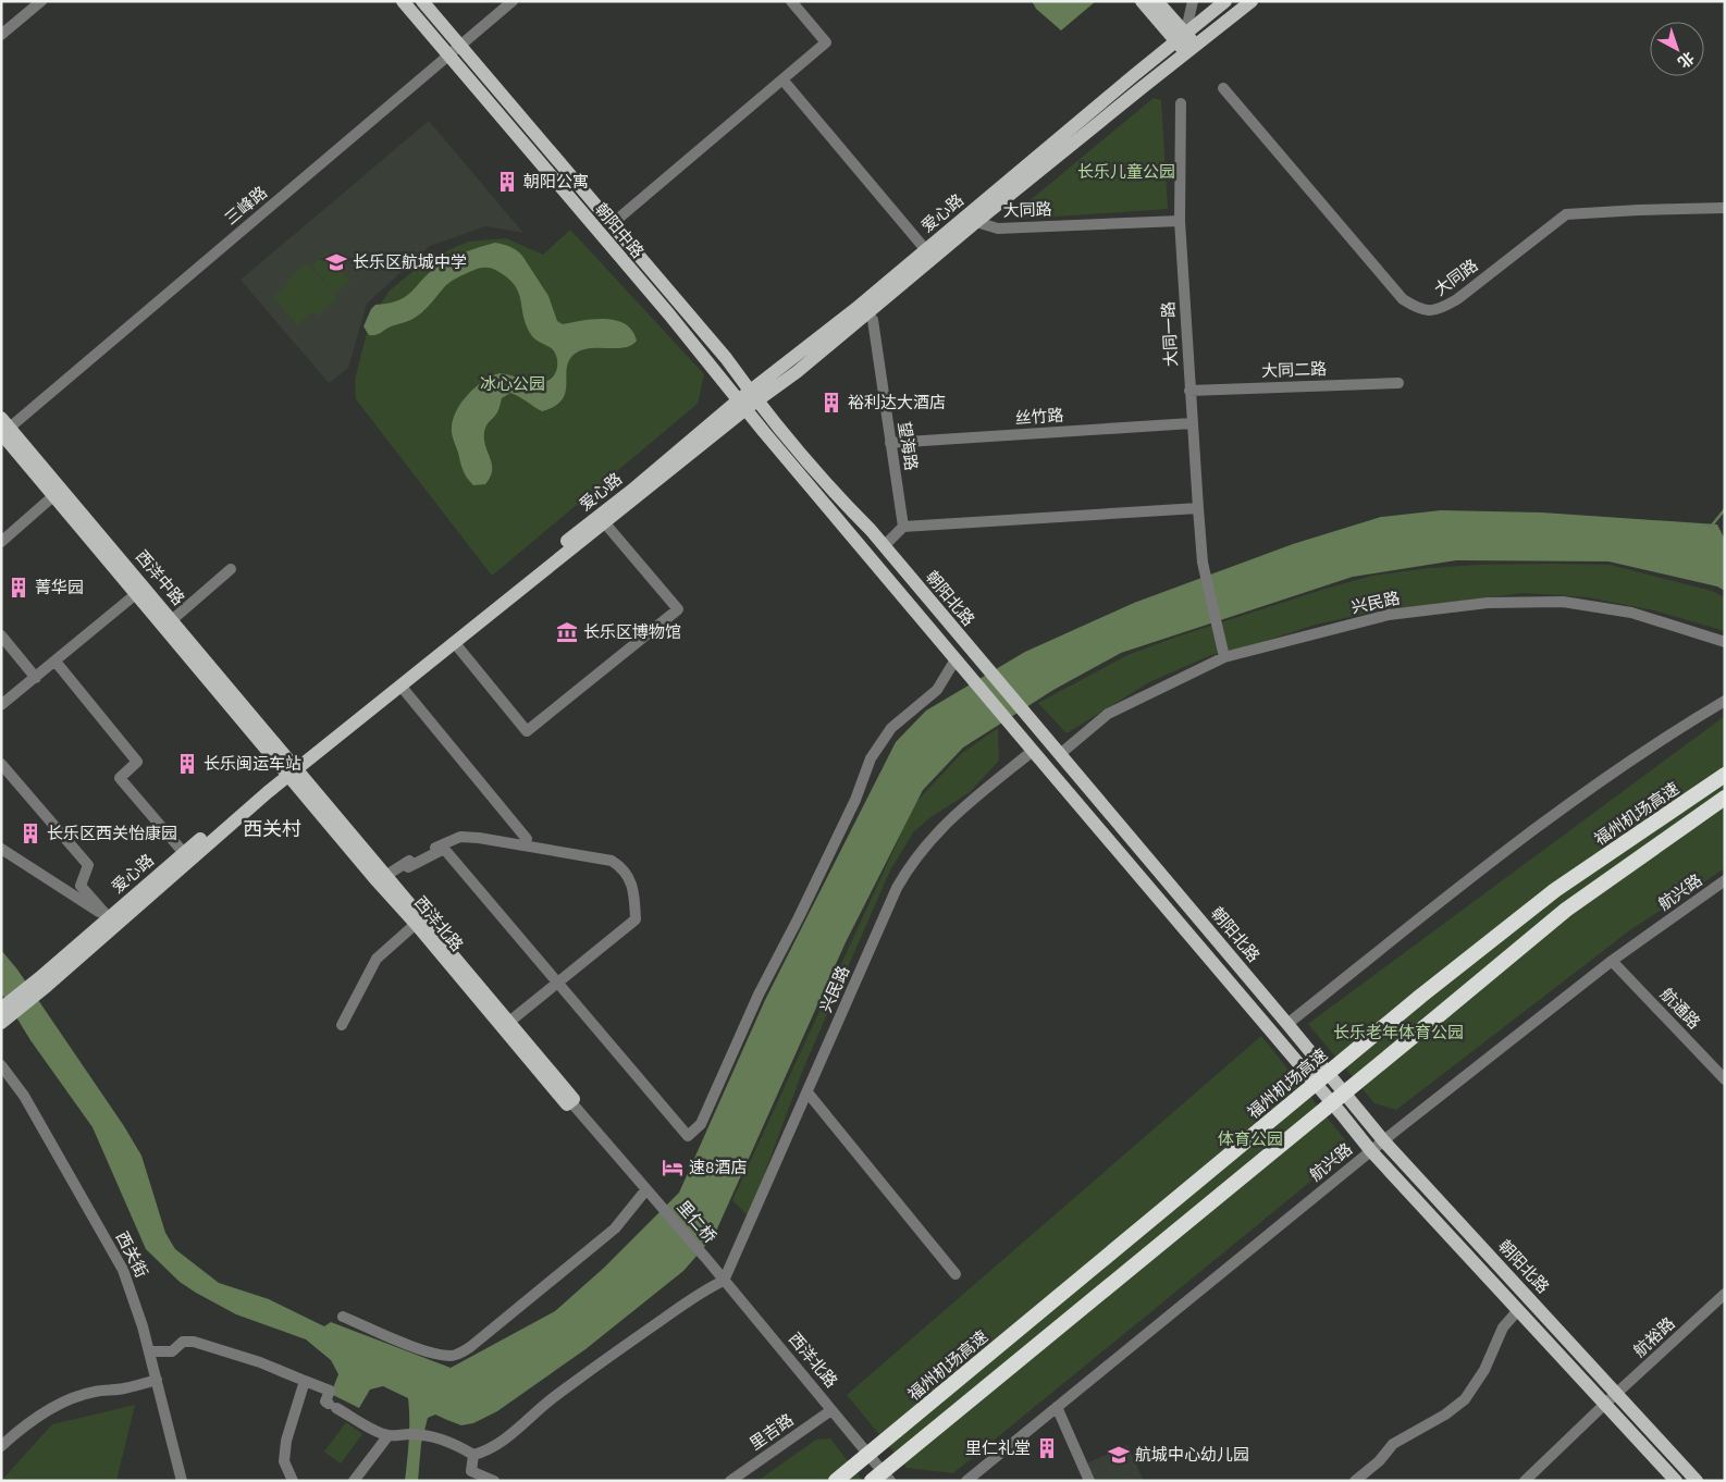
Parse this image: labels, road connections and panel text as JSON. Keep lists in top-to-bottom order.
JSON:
{
  "streets": {
    "highway": ["福州机场高速"],
    "main road": [
      "爱心路",
      "朝阳中路",
      "西洋中路",
      "朝阳北路",
      "西洋北路"
    ],
    "street": [
      "三峰路",
      "大同路",
      "大同一路",
      "大同二路",
      "丝竹路",
      "望海路",
      "兴民路",
      "航兴路",
      "航通路",
      "里仁桥",
      "西关街",
      "航裕路",
      "里吉路"
    ]
  },
  "crossings": [
    ["三峰路", "朝阳中路"],
    ["三峰路", "西洋中路"],
    ["大同路", "爱心路"],
    ["大同路", "大同一路"],
    ["爱心路", "朝阳中路"],
    ["爱心路", "望海路"],
    ["爱心路", "西洋中路"],
    ["爱心路", "朝阳北路"],
    ["爱心路", "西洋北路"],
    ["朝阳中路", "朝阳北路"],
    ["大同一路", "大同二路"],
    ["大同一路", "丝竹路"],
    ["大同一路", "兴民路"],
    ["丝竹路", "望海路"],
    ["西洋中路", "西洋北路"],
    ["朝阳北路", "兴民路"],
    ["朝阳北路", "航兴路"],
    ["朝阳北路", "航裕路"],
    ["兴民路", "西洋北路"],
    ["航兴路", "航通路"],
    ["西洋北路", "里仁桥"],
    ["西洋北路", "里吉路"]
  ],
  "districts": ["西关村"],
  "parks": [
    "长乐儿童公园",
    "冰心公园",
    "长乐老年体育公园",
    "体育公园"
  ],
  "places": {
    "building": [
      "朝阳公寓",
      "裕利达大酒店",
      "菁华园",
      "长乐闽运车站",
      "长乐区西关怡康园",
      "里仁礼堂"
    ],
    "school or university": ["长乐区航城中学", "航城中心幼儿园"],
    "museum": ["长乐区博物馆"],
    "hotel": ["速8酒店"]
  },
  "north": "bottom right"
}
